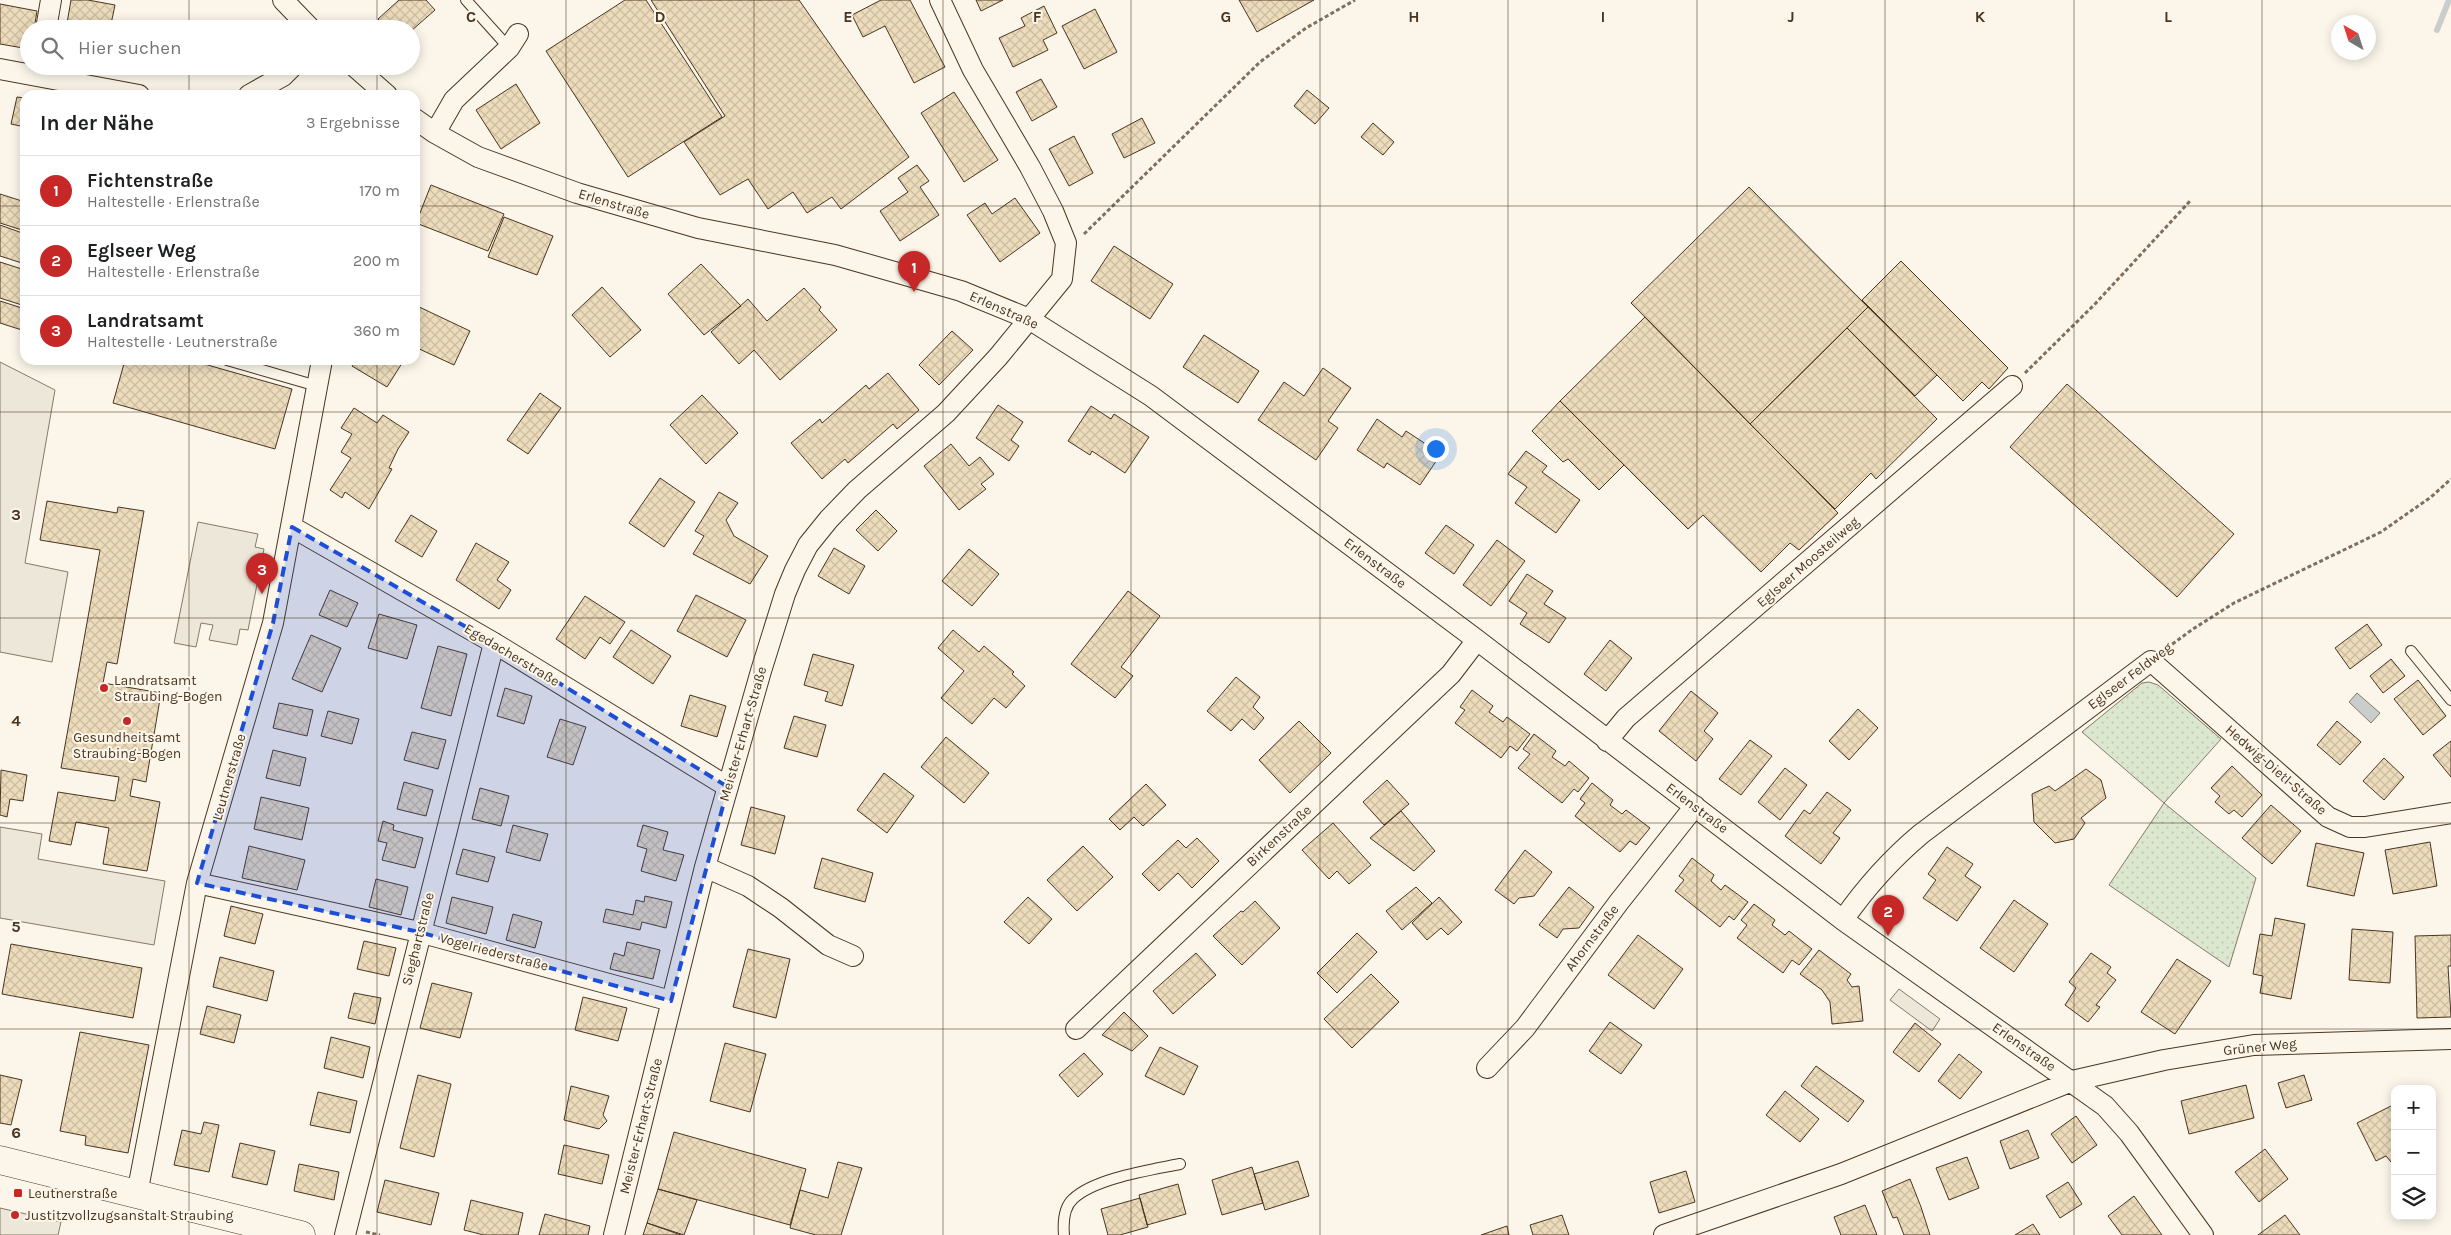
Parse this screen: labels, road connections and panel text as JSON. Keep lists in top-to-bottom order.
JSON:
{
  "streets": {
    "street": [
      "Erlenstraße",
      "Eglseer Moosteilweg",
      "Egedacherstraße",
      "Eglseer Feldweg",
      "Meister-Erhart-Straße",
      "Hedwig-Dietl-Straße",
      "Leutnerstraße",
      "Birkenstraße",
      "Ahornstraße",
      "Sieghartstraße",
      "Vogelriederstraße",
      "Grüner Weg"
    ]
  },
  "crossings": [
    ["Erlenstraße", "Eglseer Moosteilweg"],
    ["Erlenstraße", "Eglseer Feldweg"],
    ["Erlenstraße", "Meister-Erhart-Straße"],
    ["Erlenstraße", "Birkenstraße"],
    ["Erlenstraße", "Ahornstraße"],
    ["Erlenstraße", "Grüner Weg"],
    ["Egedacherstraße", "Meister-Erhart-Straße"],
    ["Egedacherstraße", "Leutnerstraße"],
    ["Egedacherstraße", "Sieghartstraße"],
    ["Eglseer Feldweg", "Hedwig-Dietl-Straße"],
    ["Meister-Erhart-Straße", "Vogelriederstraße"],
    ["Leutnerstraße", "Vogelriederstraße"],
    ["Sieghartstraße", "Vogelriederstraße"]
  ],
  "places": {
    "other": ["Landratsamt Straubing-Bogen", "Gesundheitsamt Straubing-Bogen", "Justitzvollzugsanstalt Straubing"],
    "transit": ["Leutnerstraße"]
  },
  "north": "top left",
  "page": {
    "search": "Hier suchen",
    "heading": ["In der Nähe", "3 Ergebnisse"],
    "list": [
      {
        "mark": "1",
        "name": "Fichtenstraße",
        "note": "Haltestelle · Erlenstraße",
        "value": "170 m"
      },
      {
        "mark": "2",
        "name": "Eglseer Weg",
        "note": "Haltestelle · Erlenstraße",
        "value": "200 m"
      },
      {
        "mark": "3",
        "name": "Landratsamt",
        "note": "Haltestelle · Leutnerstraße",
        "value": "360 m"
      }
    ],
    "pins": ["1", "3", "2"],
    "map_buttons": ["+", "−"]
  },
  "grid": {
    "columns": [
      "C",
      "D",
      "E",
      "F",
      "G",
      "H",
      "I",
      "J",
      "K",
      "L"
    ],
    "rows": [
      "3",
      "4",
      "5",
      "6"
    ]
  }
}
